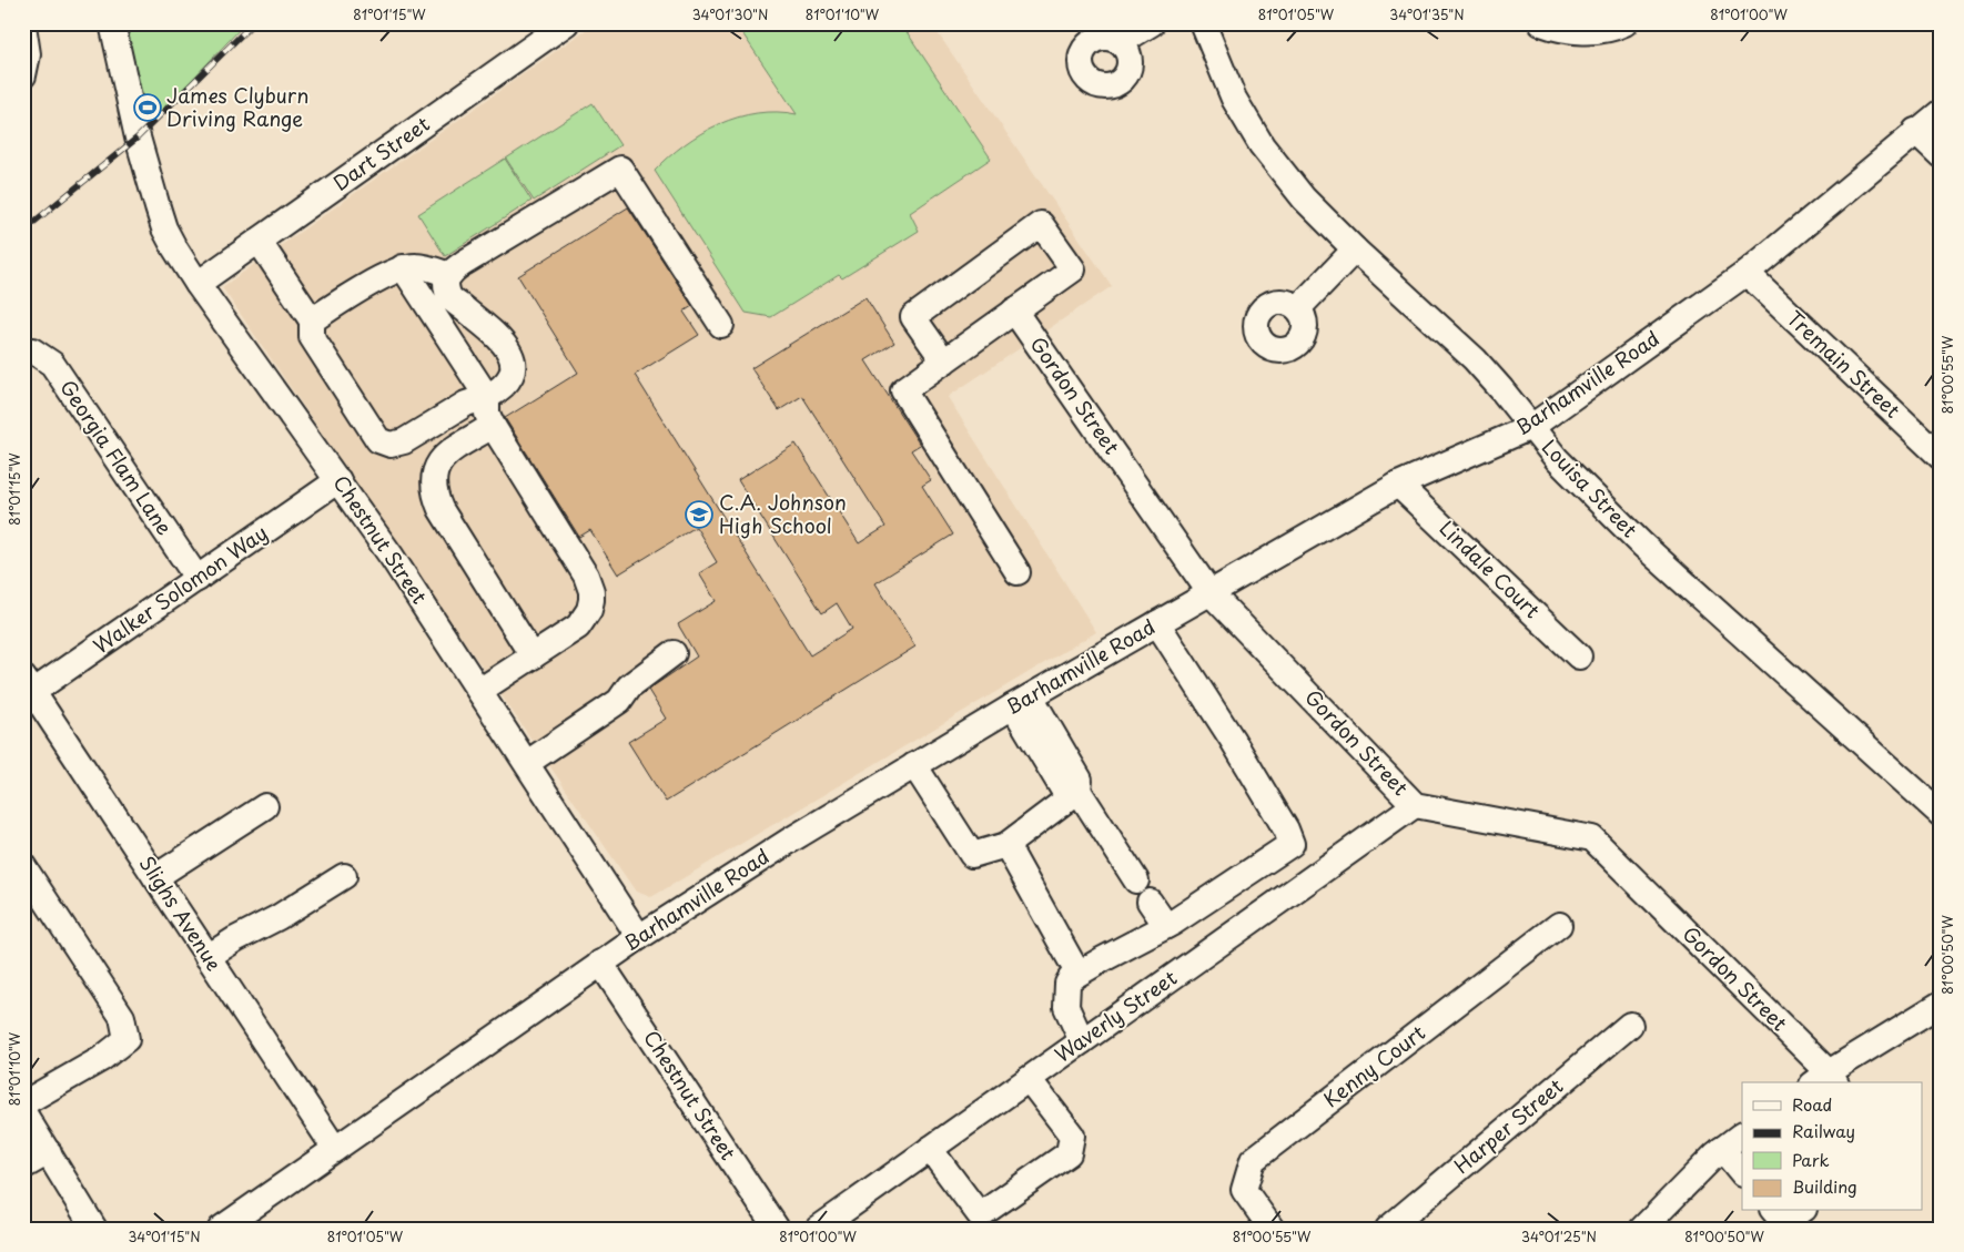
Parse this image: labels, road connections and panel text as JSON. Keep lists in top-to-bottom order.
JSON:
{
  "streets": {
    "street": [
      "Dart Street",
      "Tremain Street",
      "Barhamville Road",
      "Gordon Street",
      "Georgia Flam Lane",
      "Louisa Street",
      "Chestnut Street",
      "Lindale Court",
      "Walker Solomon Way",
      "Slighs Avenue",
      "Waverly Street",
      "Kenny Court",
      "Harper Street"
    ]
  },
  "crossings": [
    ["Dart Street", "Chestnut Street"],
    ["Tremain Street", "Barhamville Road"],
    ["Barhamville Road", "Gordon Street"],
    ["Barhamville Road", "Louisa Street"],
    ["Barhamville Road", "Chestnut Street"],
    ["Barhamville Road", "Lindale Court"],
    ["Barhamville Road", "Slighs Avenue"],
    ["Gordon Street", "Waverly Street"],
    ["Georgia Flam Lane", "Walker Solomon Way"],
    ["Chestnut Street", "Walker Solomon Way"],
    ["Walker Solomon Way", "Slighs Avenue"]
  ],
  "places": {
    "sports": ["James Clyburn Driving Range"],
    "school or university": ["C.A. Johnson High School"]
  },
  "legend": [
    "Road",
    "Railway",
    "Park",
    "Building"
  ],
  "coordinates": [
    "81°01'15\"W",
    "34°01'30\"N",
    "81°01'10\"W",
    "81°01'05\"W",
    "34°01'35\"N",
    "81°01'00\"W",
    "81°00'55\"W",
    "81°00'50\"W",
    "34°01'15\"N",
    "34°01'25\"N"
  ]
}
